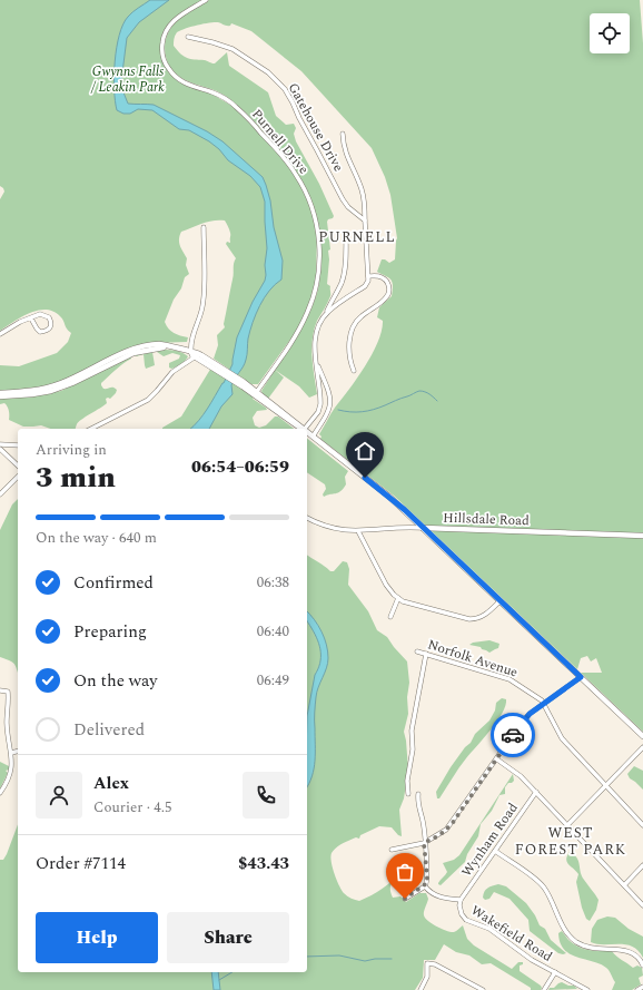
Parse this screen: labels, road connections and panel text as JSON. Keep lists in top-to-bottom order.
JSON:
{
  "streets": {
    "main road": ["Hillsdale Road"],
    "street": [
      "Gatehouse Drive",
      "Purnell Drive",
      "Norfolk Avenue",
      "Wynham Road",
      "Wakefield Road"
    ]
  },
  "crossings": [
    ["Wynham Road", "Wakefield Road"]
  ],
  "districts": ["PURNELL", "WEST FOREST PARK"],
  "parks": ["Gwynns Falls / Leakin Park"],
  "page": {
    "heading": ["3 min", "Arriving in", "06:54–06:59"],
    "panel": [
      "Alex",
      "Courier · 4.5",
      "Order #7114",
      "$43.43"
    ],
    "bar": "On the way · 640 m",
    "list": [
      ["Confirmed", "06:38"],
      ["Preparing", "06:40"],
      ["On the way", "06:49"],
      "Delivered"
    ],
    "buttons": ["Help", "Share"]
  }
}
